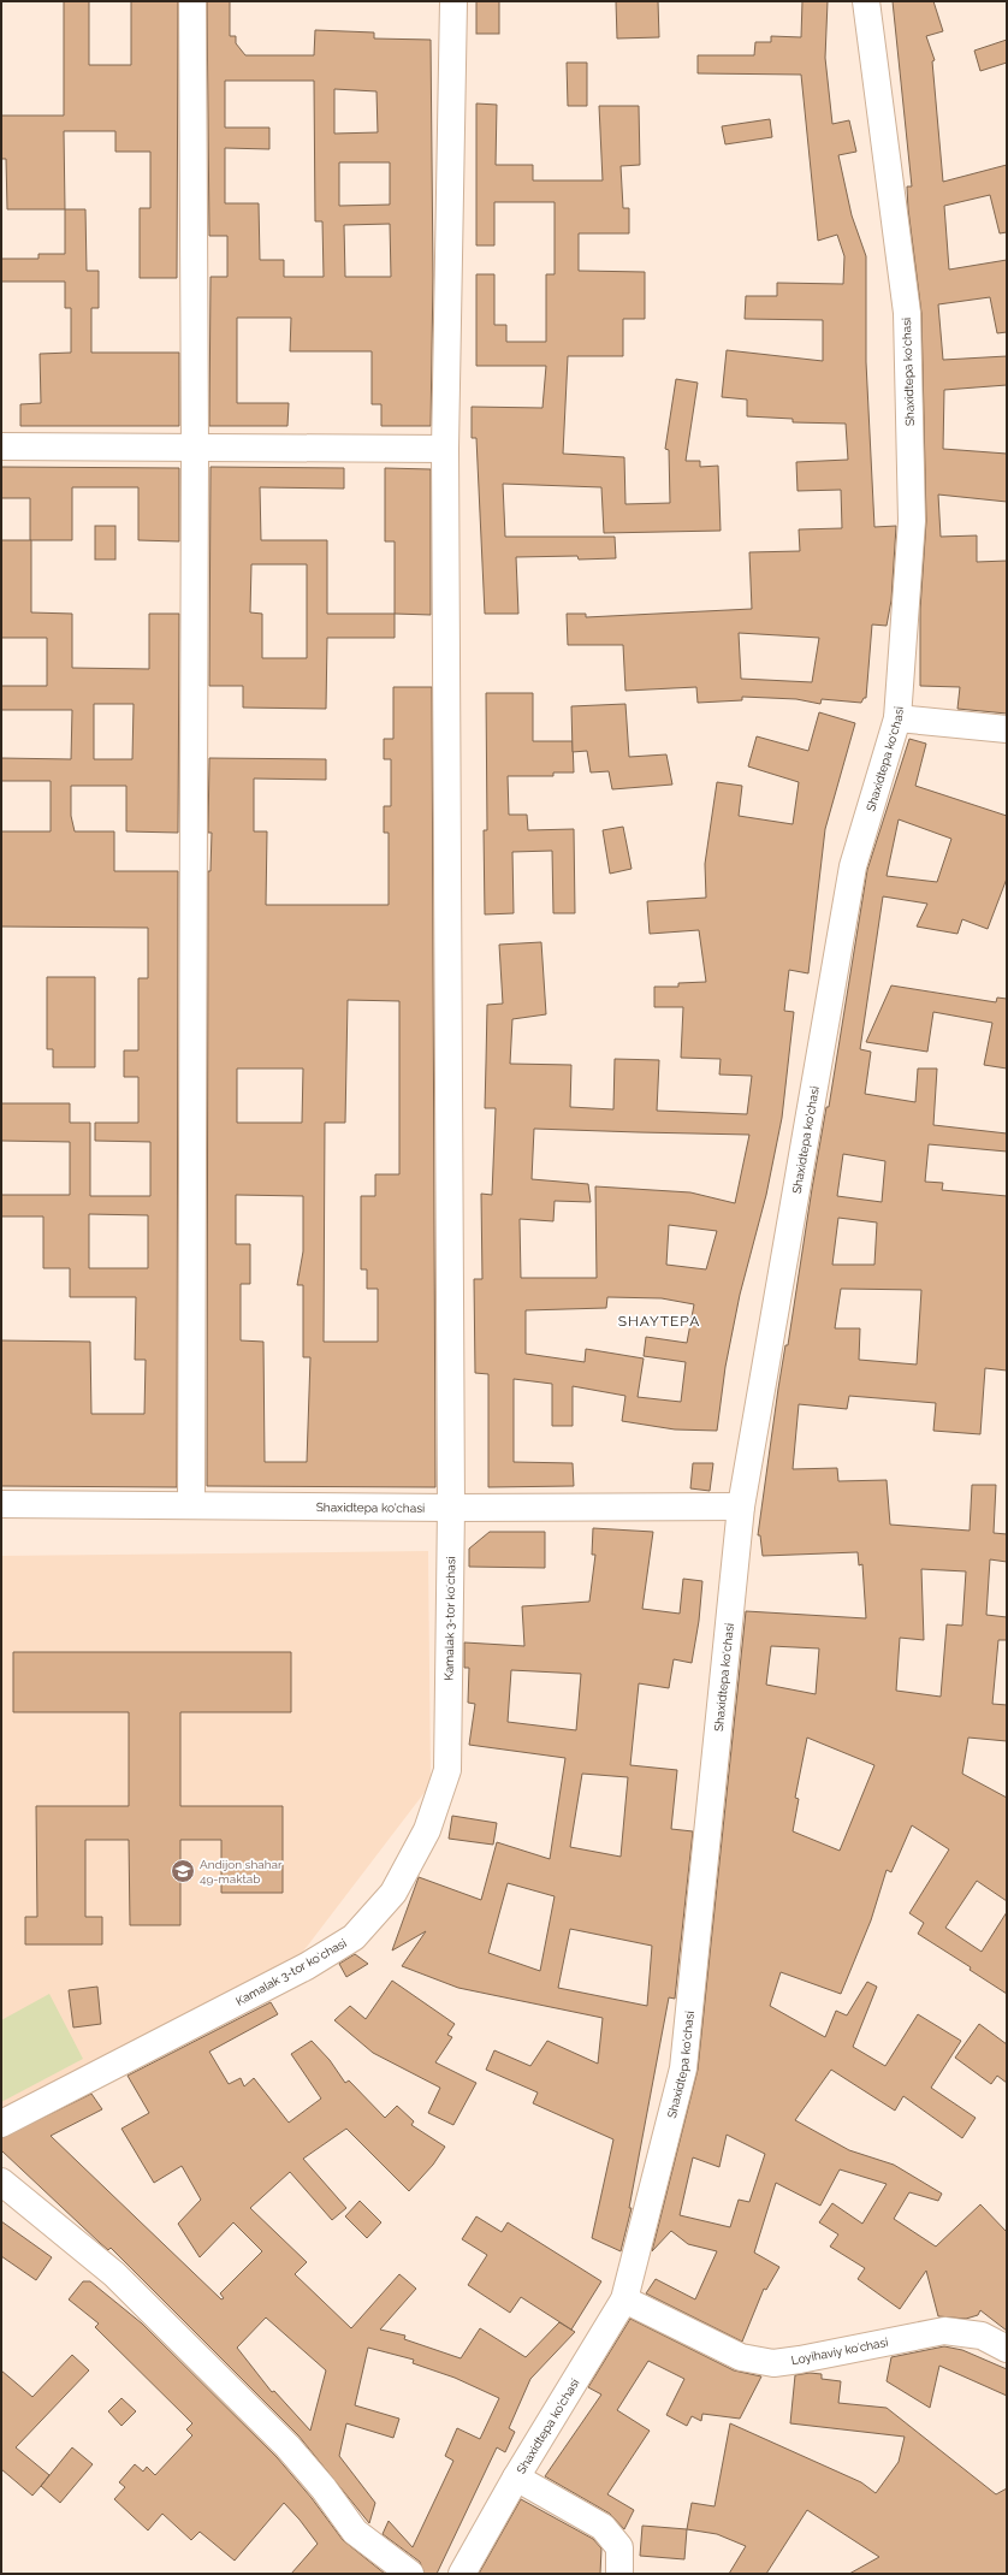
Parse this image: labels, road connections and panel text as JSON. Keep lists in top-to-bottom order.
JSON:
{
  "streets": {
    "street": ["Shaxidtepa ko'chasi", "Kamalak 3-tor koʻchasi", "Loyihaviy koʻchasi"]
  },
  "crossings": [
    ["Shaxidtepa ko'chasi", "Kamalak 3-tor koʻchasi"],
    ["Shaxidtepa ko'chasi", "Loyihaviy koʻchasi"]
  ],
  "districts": ["SHAYTEPA"],
  "places": {
    "school or university": ["Andijon shahar 49-maktab"]
  }
}
